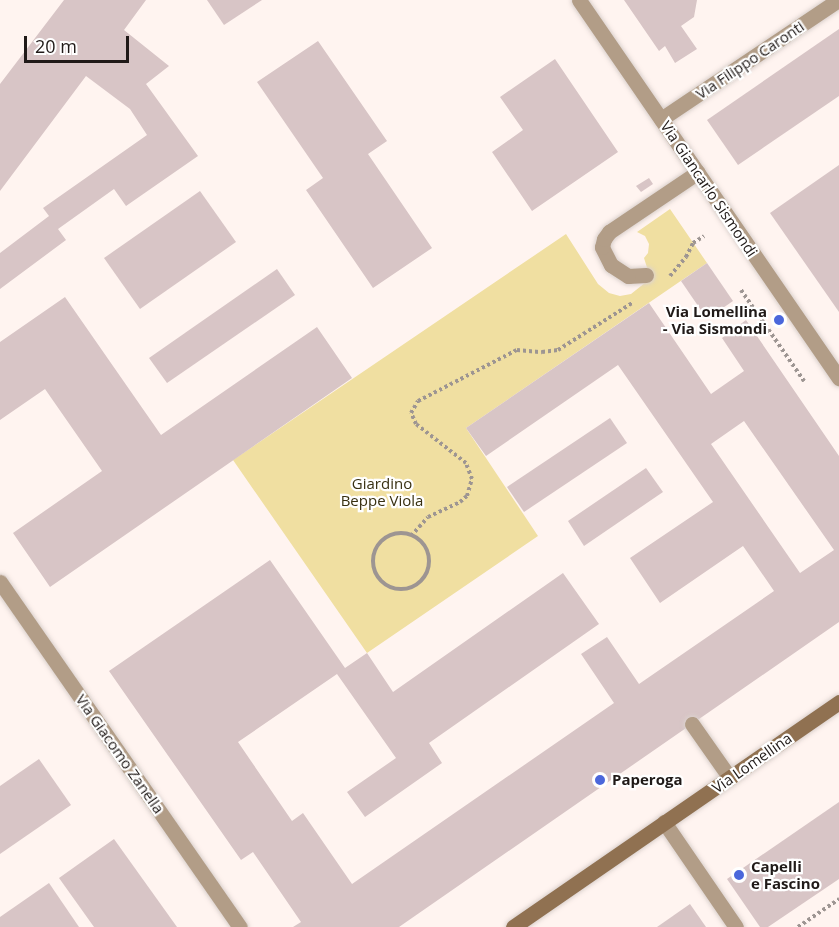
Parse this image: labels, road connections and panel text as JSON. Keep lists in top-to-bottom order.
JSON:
{
  "streets": {
    "street": [
      "Via Filippo Caronti",
      "Via Giancarlo Sismondi",
      "Via Giacomo Zanella",
      "Via Lomellina"
    ]
  },
  "crossings": [
    ["Via Filippo Caronti", "Via Giancarlo Sismondi"]
  ],
  "parks": ["Giardino Beppe Viola"],
  "places": ["Via Lomellina - Via Sismondi", "Paperoga", "Capelli e Fascino"],
  "scale_bar": "20 m"
}
